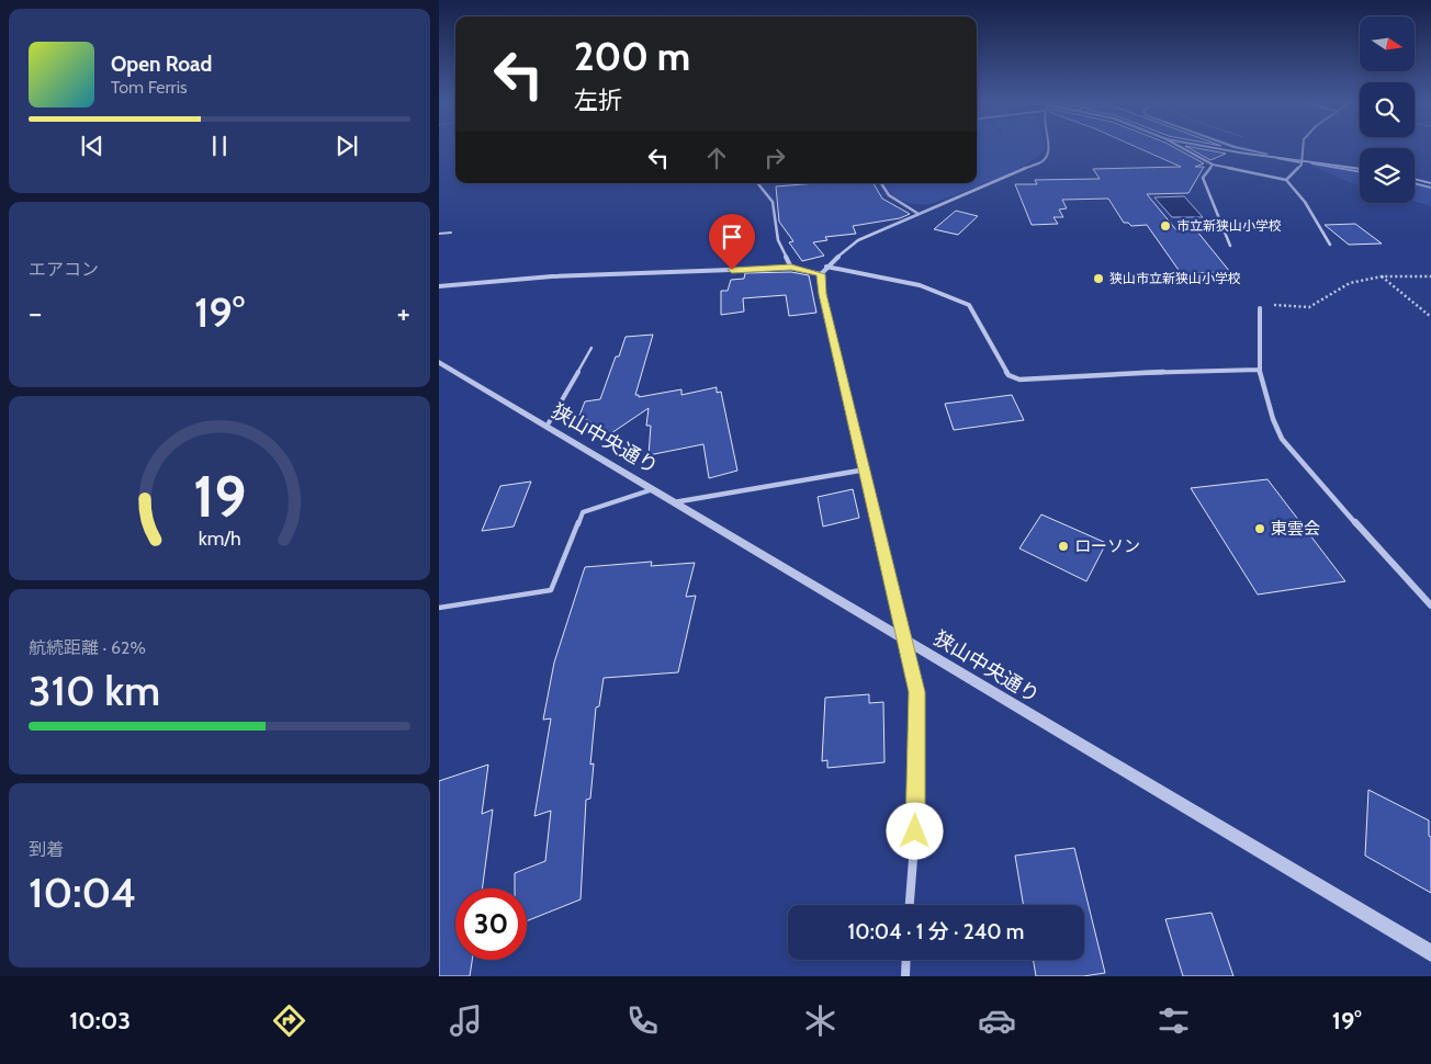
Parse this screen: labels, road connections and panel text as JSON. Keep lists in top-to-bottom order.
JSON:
{
  "streets": {
    "street": ["狭山中央通り"]
  },
  "places": [
    "市立新狭山小学校",
    "狭山市立新狭山小学校",
    "東雲会",
    "ローソン"
  ],
  "north": "right",
  "page": {
    "turn": ["200 m", "左折"],
    "song": ["Open Road", "Tom Ferris"],
    "tile": [
      "エアコン",
      ["航続距離 · 62%", "310 km"],
      ["到着", "10:04"]
    ],
    "heat": ["−", "19°", "+"],
    "limit": "30",
    "trip": "10:04 · 1 分 · 240 m",
    "tabs": ["10:03", "19°"],
    "gauge": ["19", "km/h"]
  }
}
